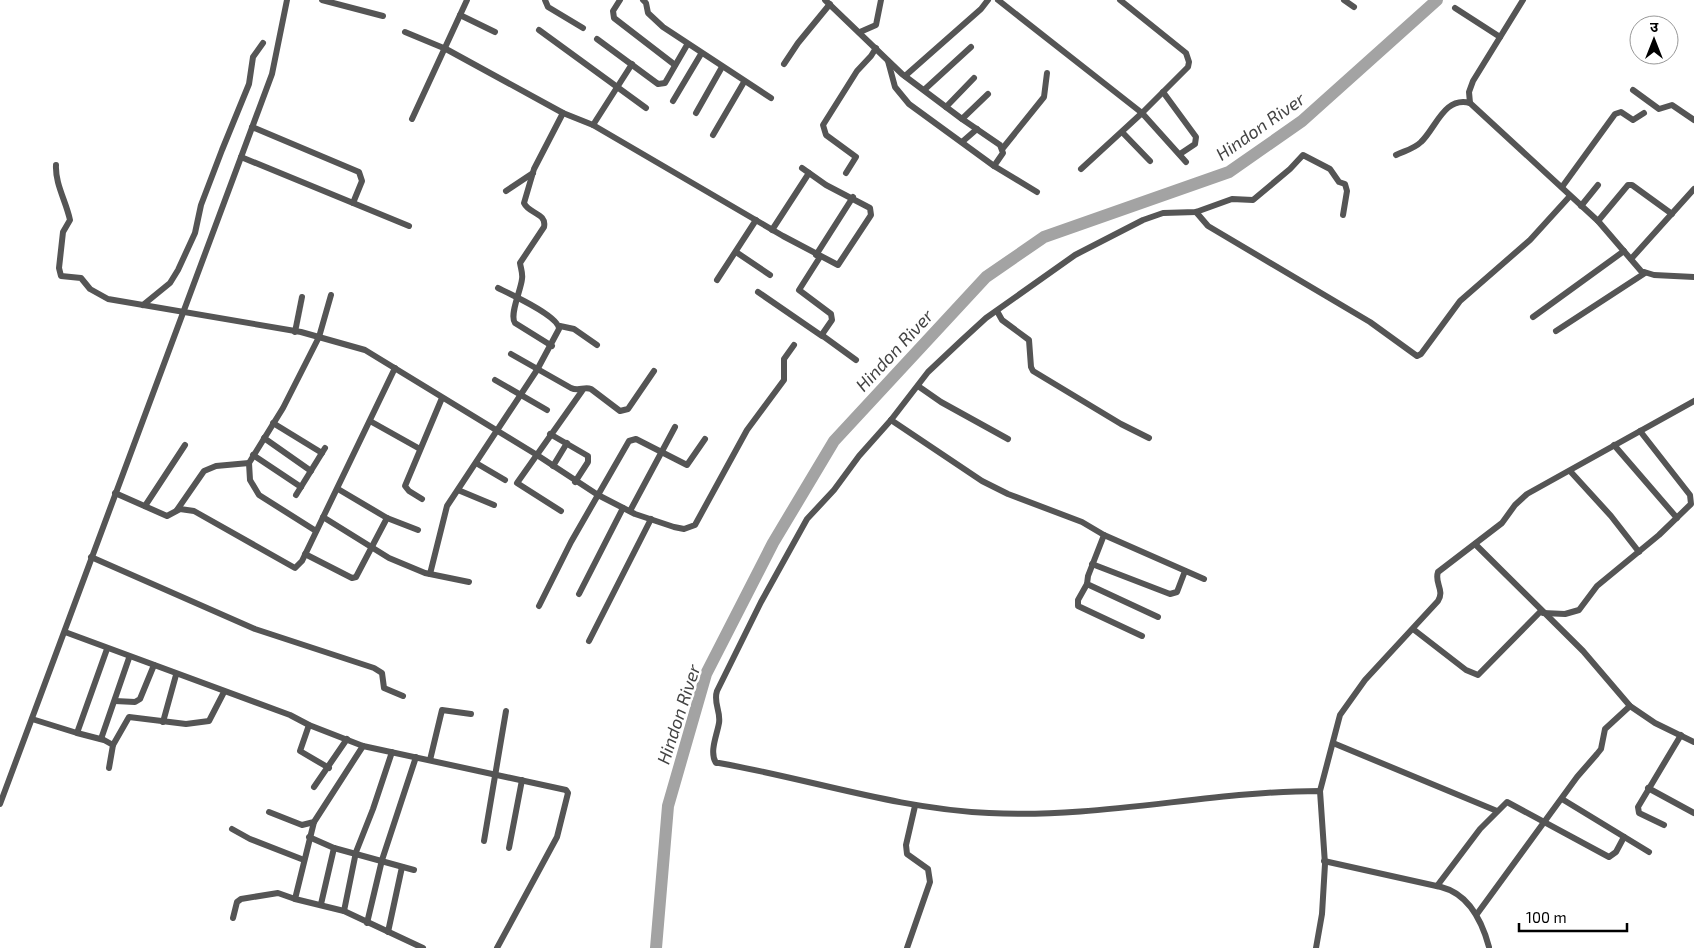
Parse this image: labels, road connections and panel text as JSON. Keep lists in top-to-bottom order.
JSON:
{
  "water": ["Hindon River"],
  "scale_bar": "100 m",
  "north": "top"
}
